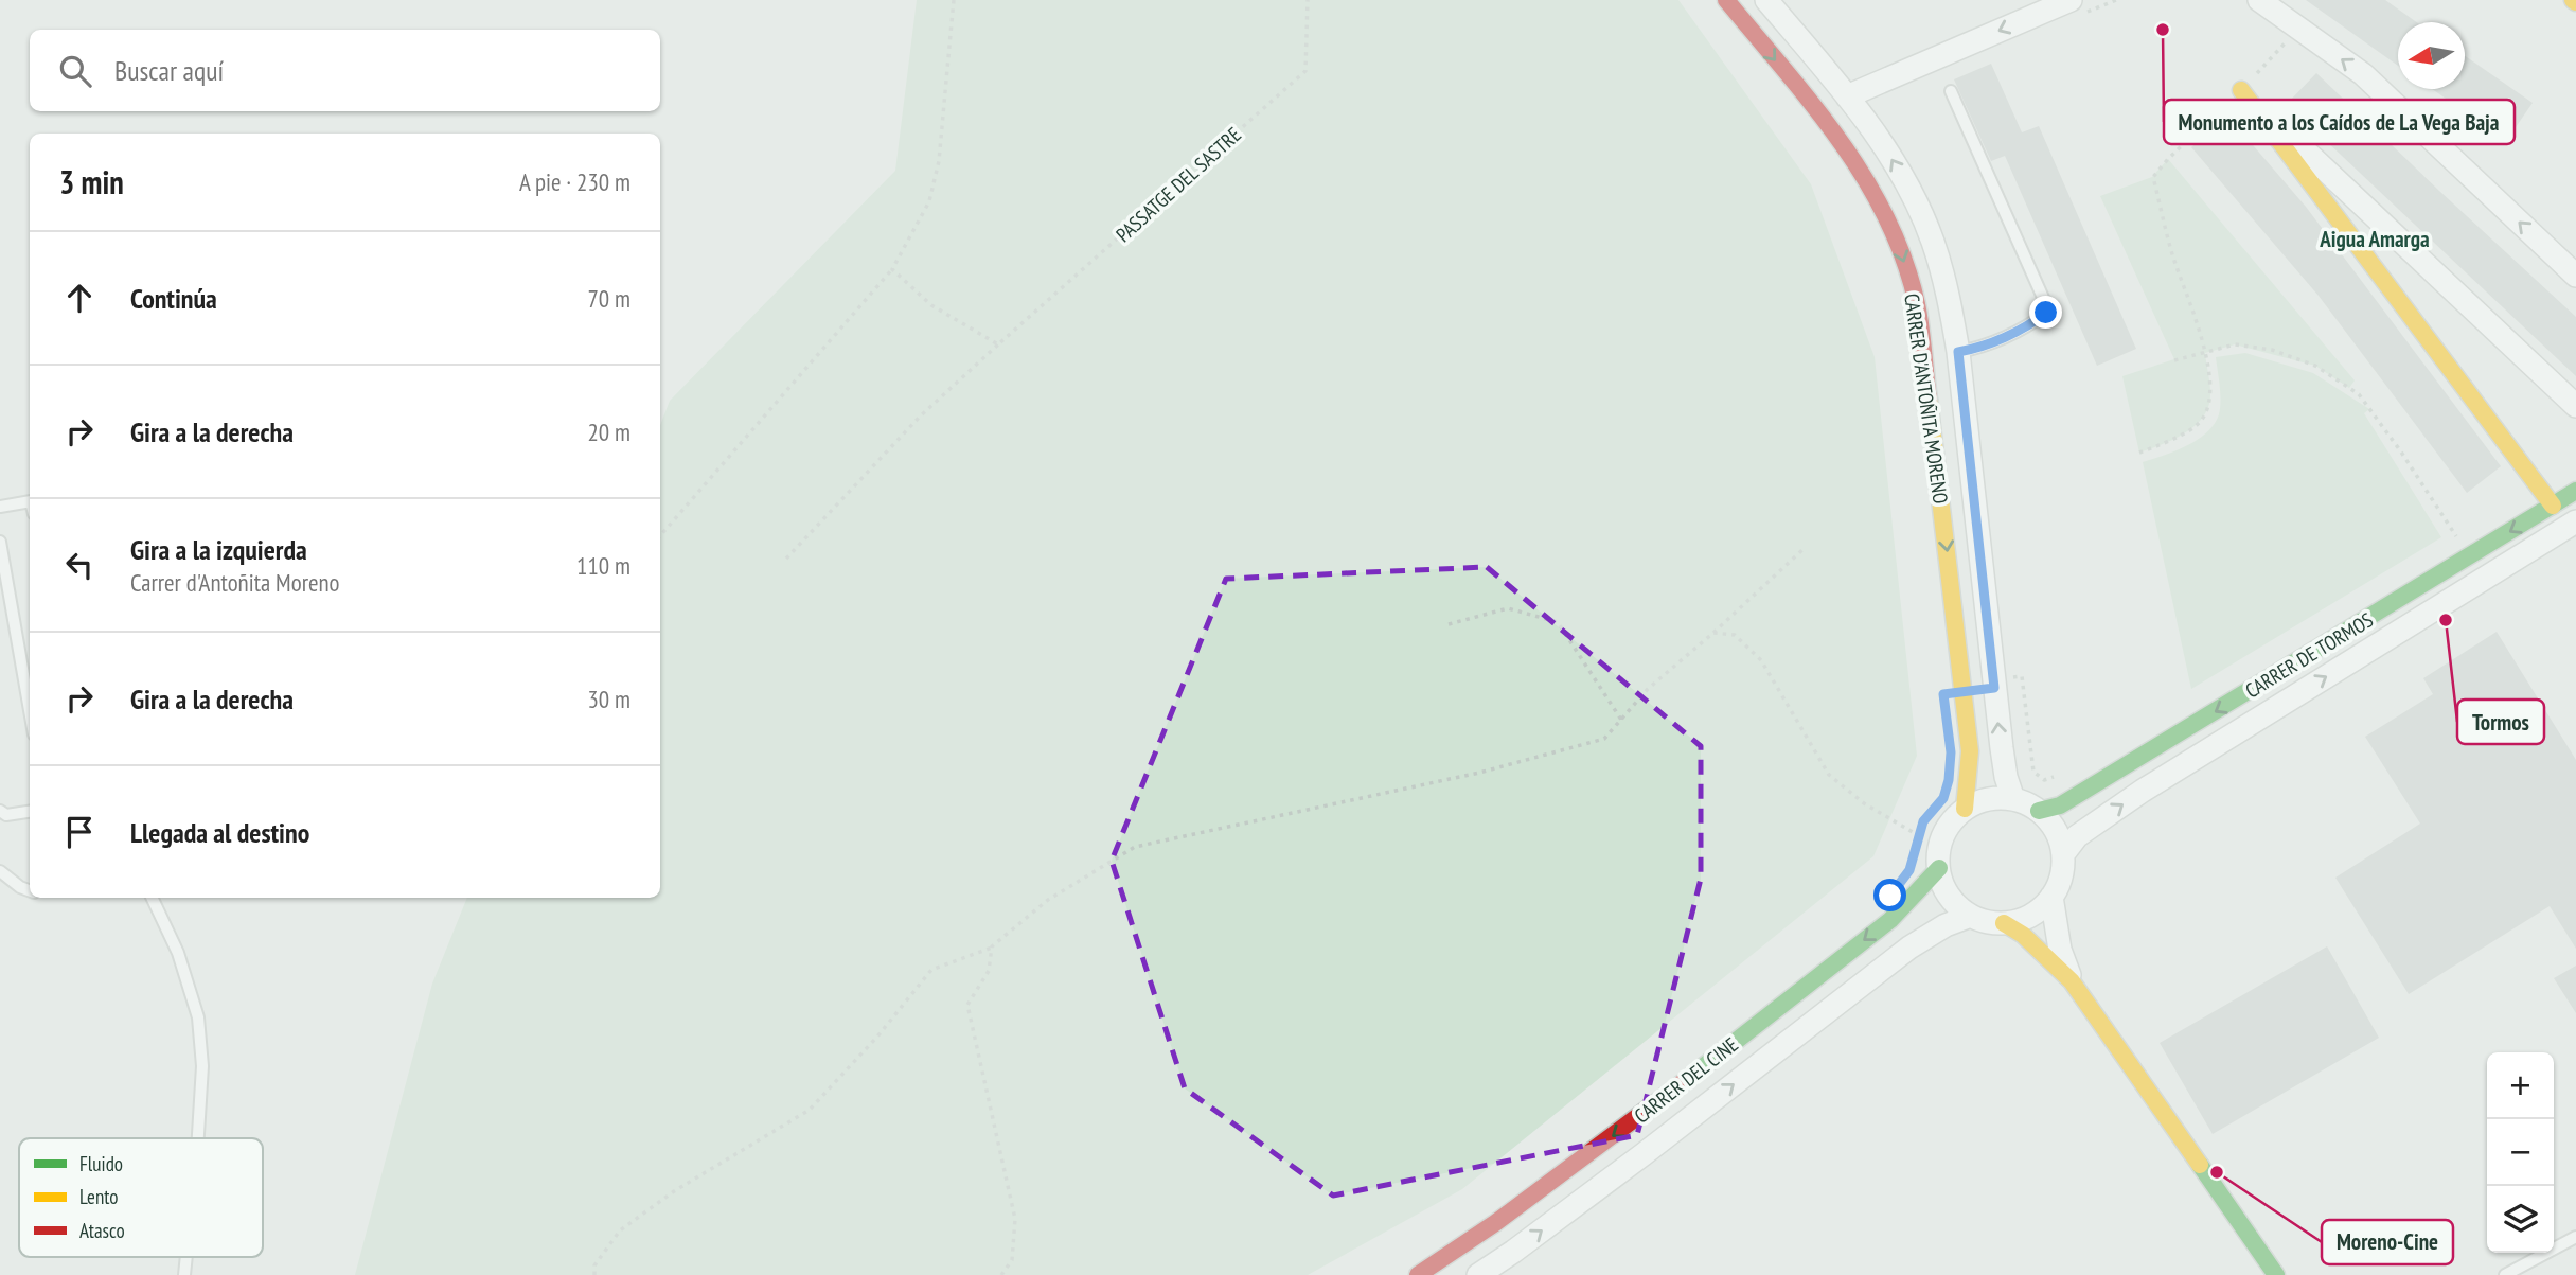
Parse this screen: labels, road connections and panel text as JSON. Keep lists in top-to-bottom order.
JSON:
{
  "streets": {
    "street": ["CARRER D'ANTOÑITA MORENO", "CARRER DE TORMOS", "CARRER DEL CINE"],
    "path": ["PASSATGE DEL SASTRE"]
  },
  "crossings": [
    ["CARRER D'ANTOÑITA MORENO", "CARRER DE TORMOS"],
    ["CARRER D'ANTOÑITA MORENO", "CARRER DEL CINE"],
    ["CARRER DE TORMOS", "CARRER DEL CINE"]
  ],
  "districts": ["Aigua Amarga"],
  "places": ["Monumento a los Caídos de La Vega Baja", "Tormos", "Moreno-Cine"],
  "legend": ["Fluido", "Lento", "Atasco"],
  "north": "left",
  "page": {
    "search": "Buscar aquí",
    "heading": ["3 min", "A pie · 230 m"],
    "list": [
      ["Continúa", "70 m"],
      ["Gira a la derecha", "20 m"],
      ["Gira a la izquierda", "Carrer d'Antoñita Moreno", "110 m"],
      ["Gira a la derecha", "30 m"],
      "Llegada al destino"
    ],
    "map_buttons": ["+", "−"]
  }
}
